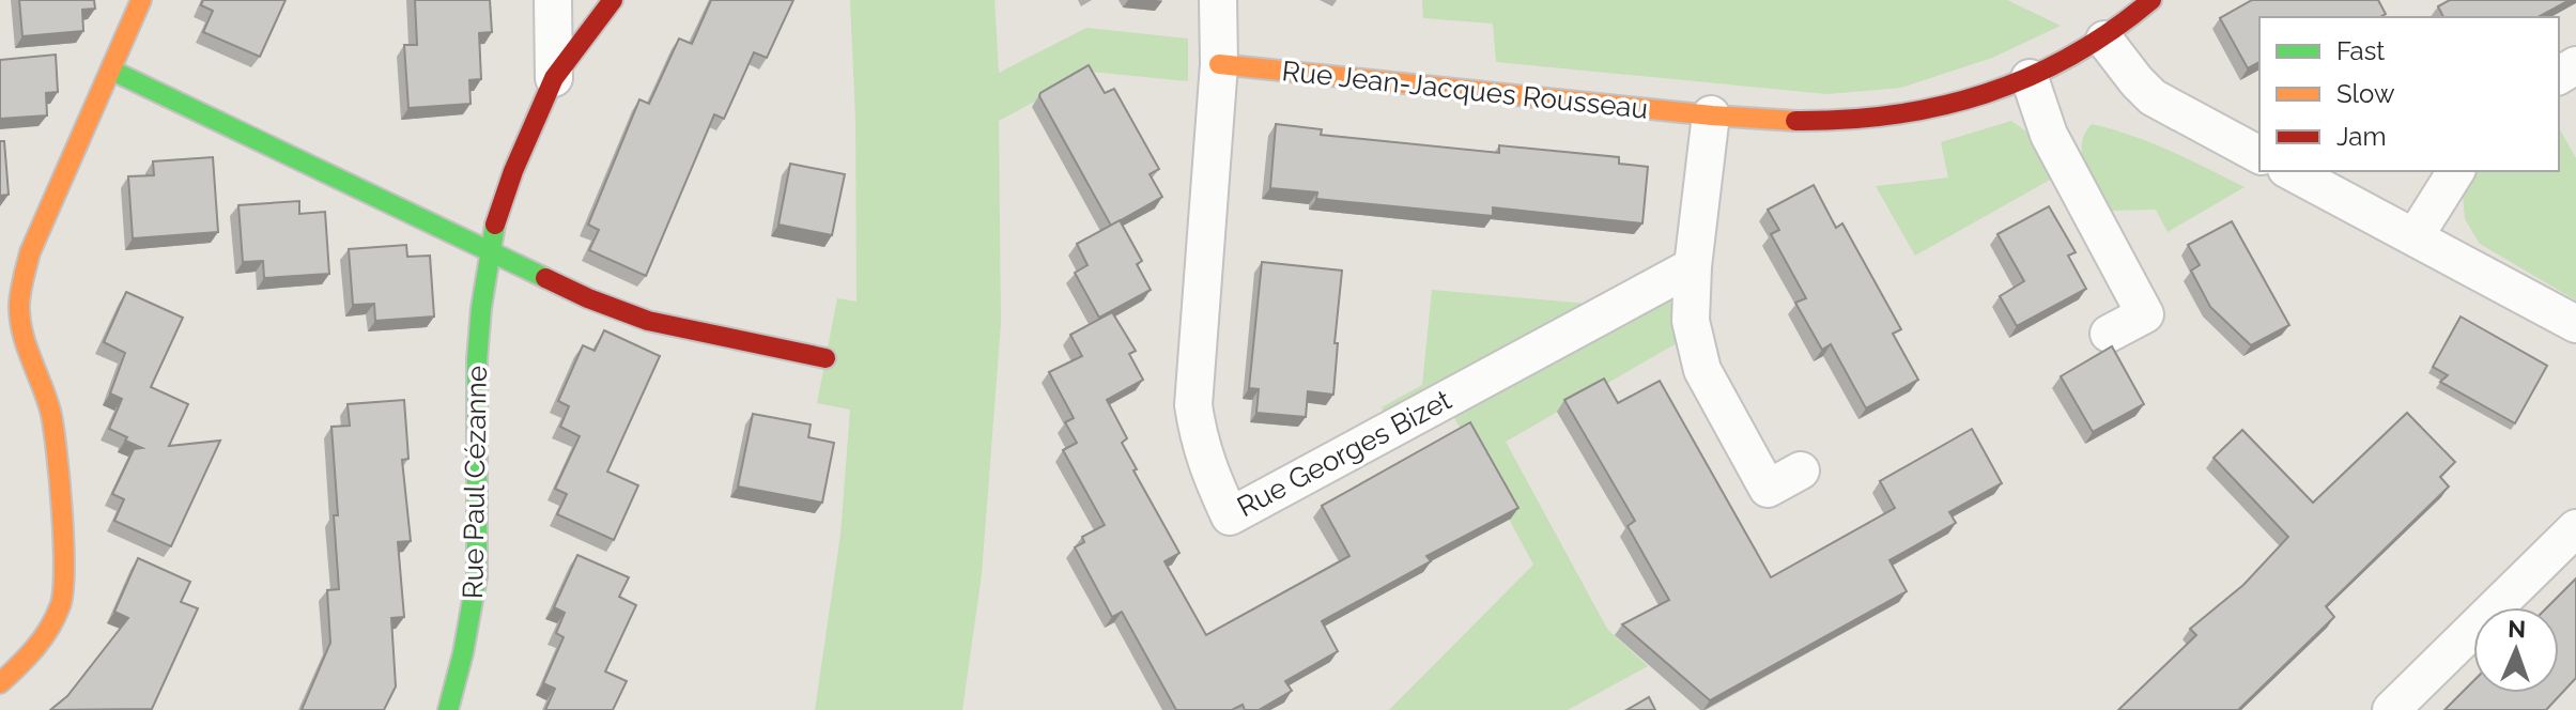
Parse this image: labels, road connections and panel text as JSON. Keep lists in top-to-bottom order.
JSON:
{
  "streets": {
    "street": ["Rue Jean-Jacques Rousseau", "Rue Georges Bizet", "Rue Paul Cézanne"]
  },
  "crossings": [
    ["Rue Jean-Jacques Rousseau", "Rue Georges Bizet"]
  ],
  "legend": ["Fast", "Slow", "Jam"],
  "north": "top"
}
